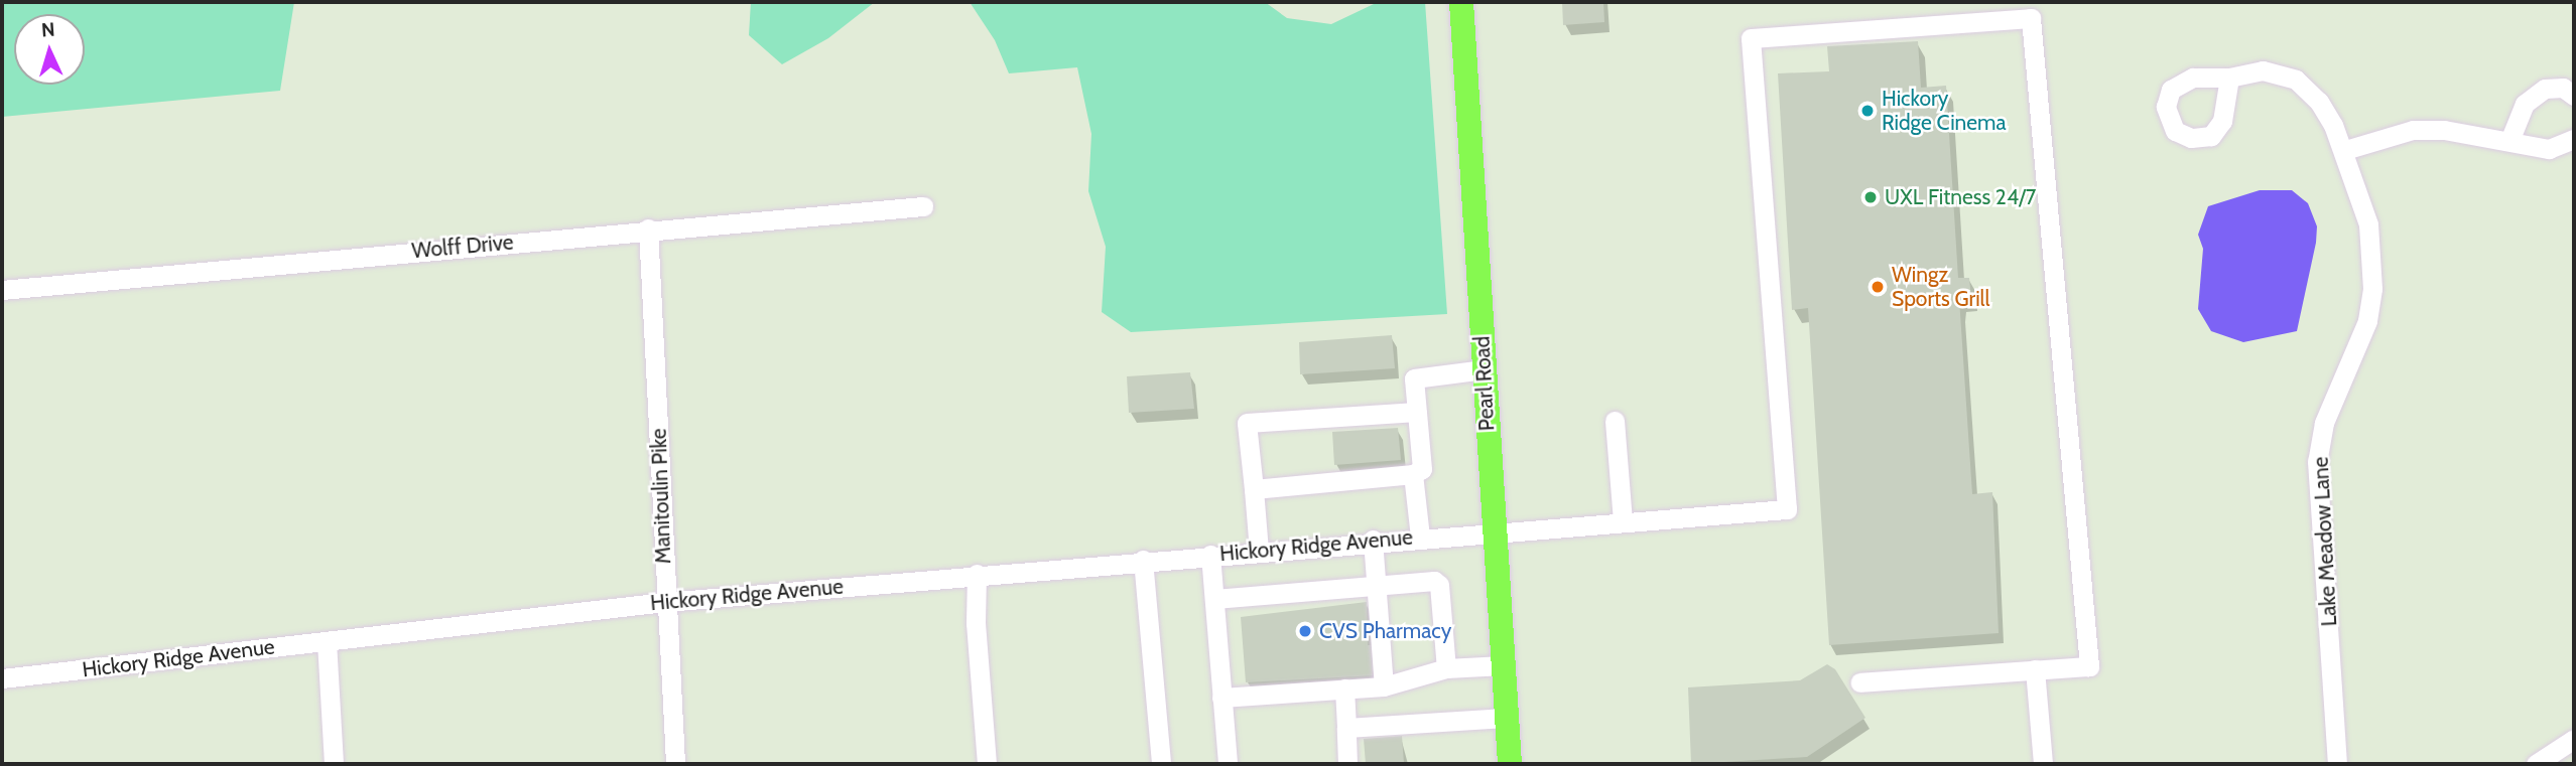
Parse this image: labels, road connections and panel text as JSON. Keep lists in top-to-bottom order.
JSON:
{
  "streets": {
    "main road": ["Pearl Road"],
    "street": [
      "Wolff Drive",
      "Manitoulin Pike",
      "Lake Meadow Lane",
      "Hickory Ridge Avenue"
    ]
  },
  "crossings": [
    ["Wolff Drive", "Manitoulin Pike"],
    ["Pearl Road", "Hickory Ridge Avenue"],
    ["Manitoulin Pike", "Hickory Ridge Avenue"]
  ],
  "places": [
    "Hickory Ridge Cinema",
    "UXL Fitness 24/7",
    "Wingz Sports Grill",
    "CVS Pharmacy"
  ],
  "north": "top"
}
